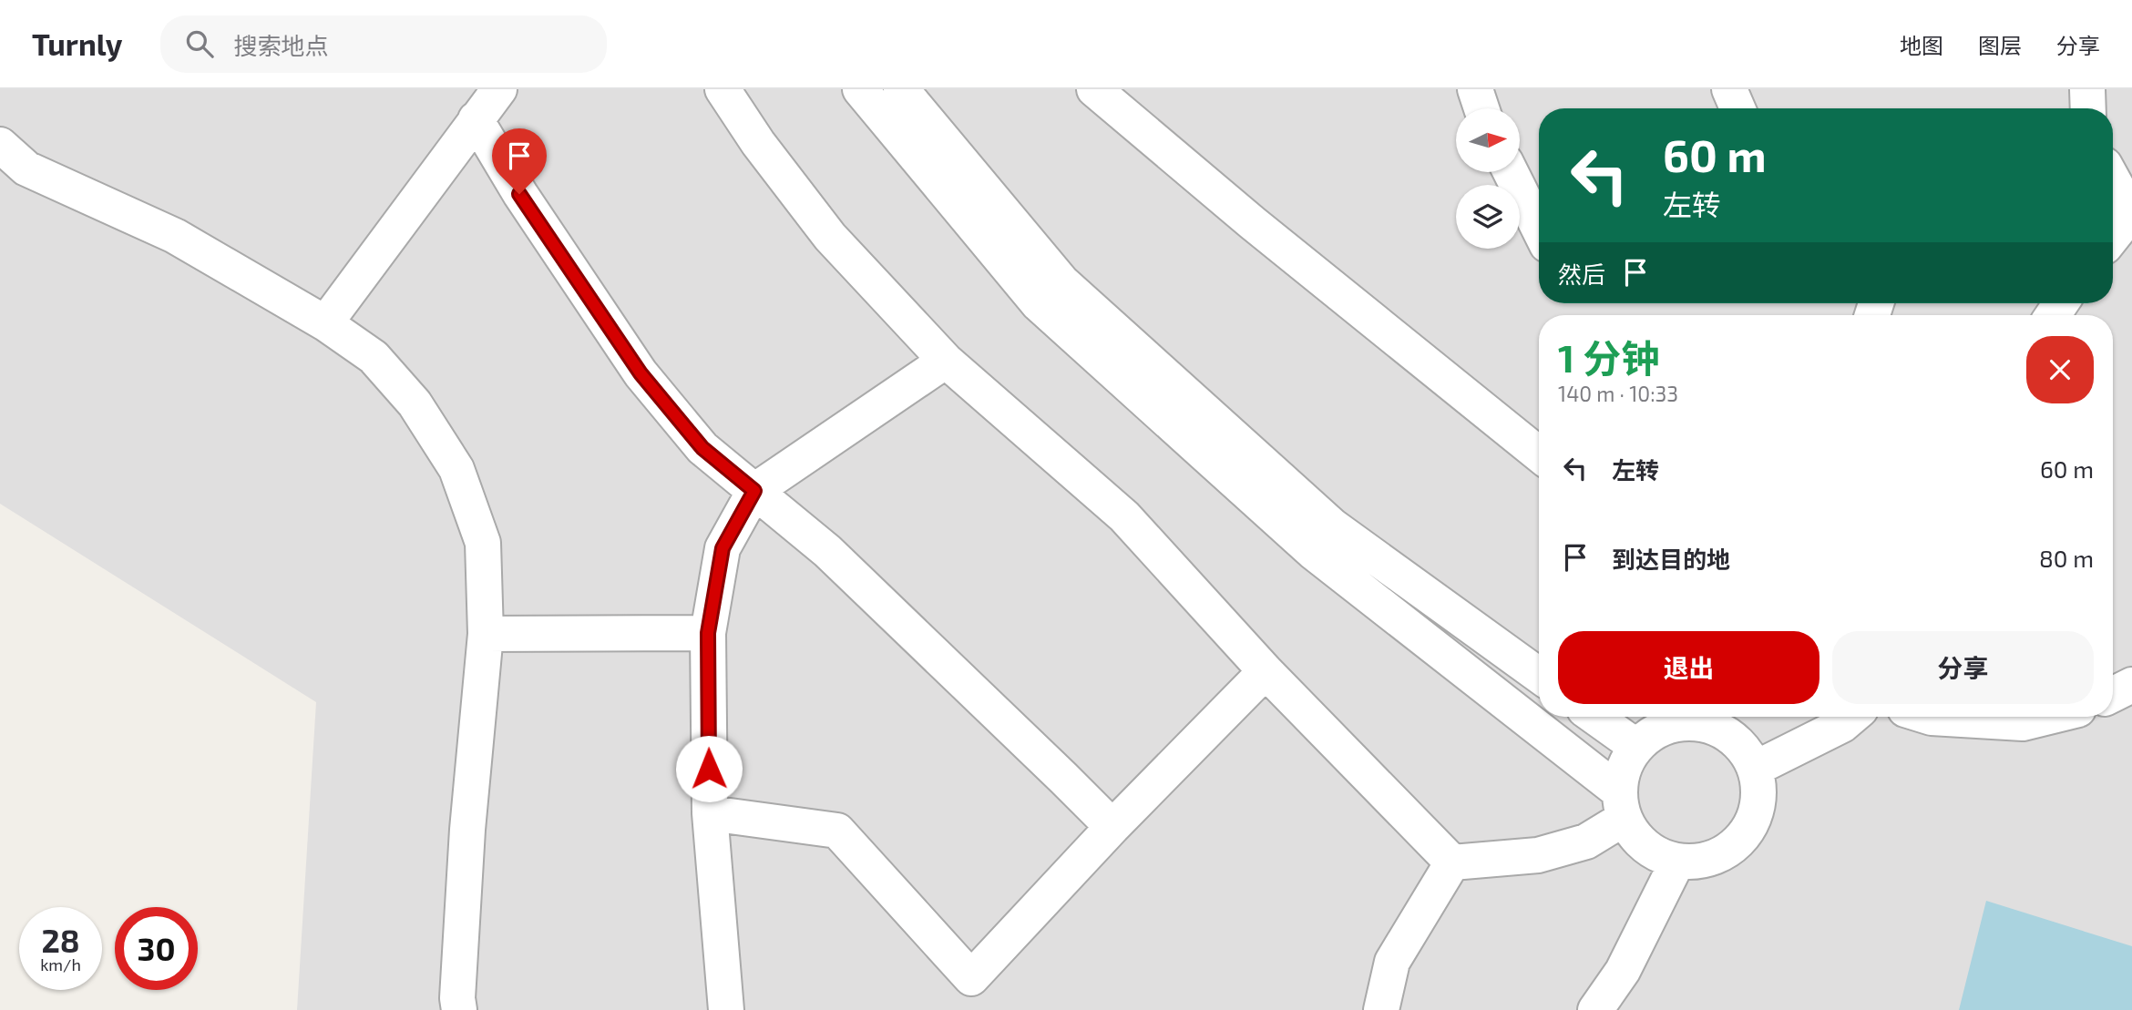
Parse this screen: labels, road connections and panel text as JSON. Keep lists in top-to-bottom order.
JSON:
{
  "north": "right",
  "page": {
    "header": "Turnly",
    "search": "搜索地点",
    "nav": ["地图", "图层", "分享"],
    "turn": ["60 m", "左转"],
    "then": "然后",
    "heading": ["1 分钟", "140 m · 10:33"],
    "list": [
      {
        "name": "左转",
        "value": "60 m"
      },
      {
        "name": "到达目的地",
        "value": "80 m"
      }
    ],
    "buttons": ["退出", "分享"],
    "speed": "28 km/h",
    "limit": "30"
  }
}
